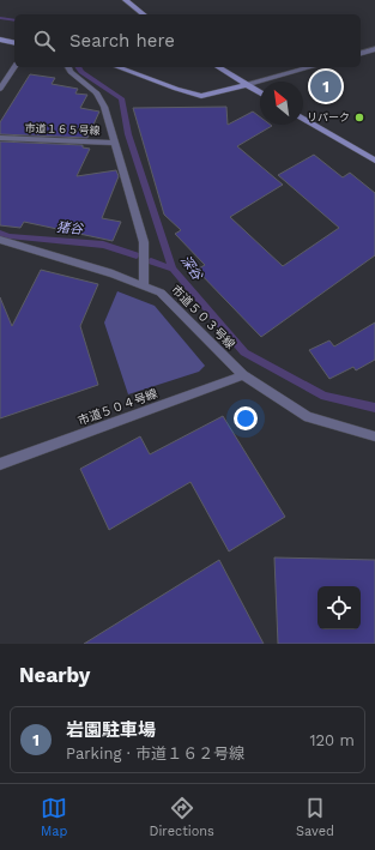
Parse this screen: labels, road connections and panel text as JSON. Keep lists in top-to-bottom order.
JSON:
{
  "streets": {
    "street": ["市道１６５号線", "市道５０３号線", "市道５０４号線"]
  },
  "crossings": [
    ["市道５０３号線", "市道５０４号線"]
  ],
  "water": ["猪谷", "深谷"],
  "places": ["リパーク"],
  "north": "top left",
  "page": {
    "search": "Search here",
    "pins": "1",
    "heading": "Nearby",
    "list": [
      {
        "mark": "1",
        "name": "岩園駐車場",
        "note": "Parking · 市道１６２号線",
        "value": "120 m"
      }
    ],
    "nav": ["Map", "Directions", "Saved"]
  }
}
